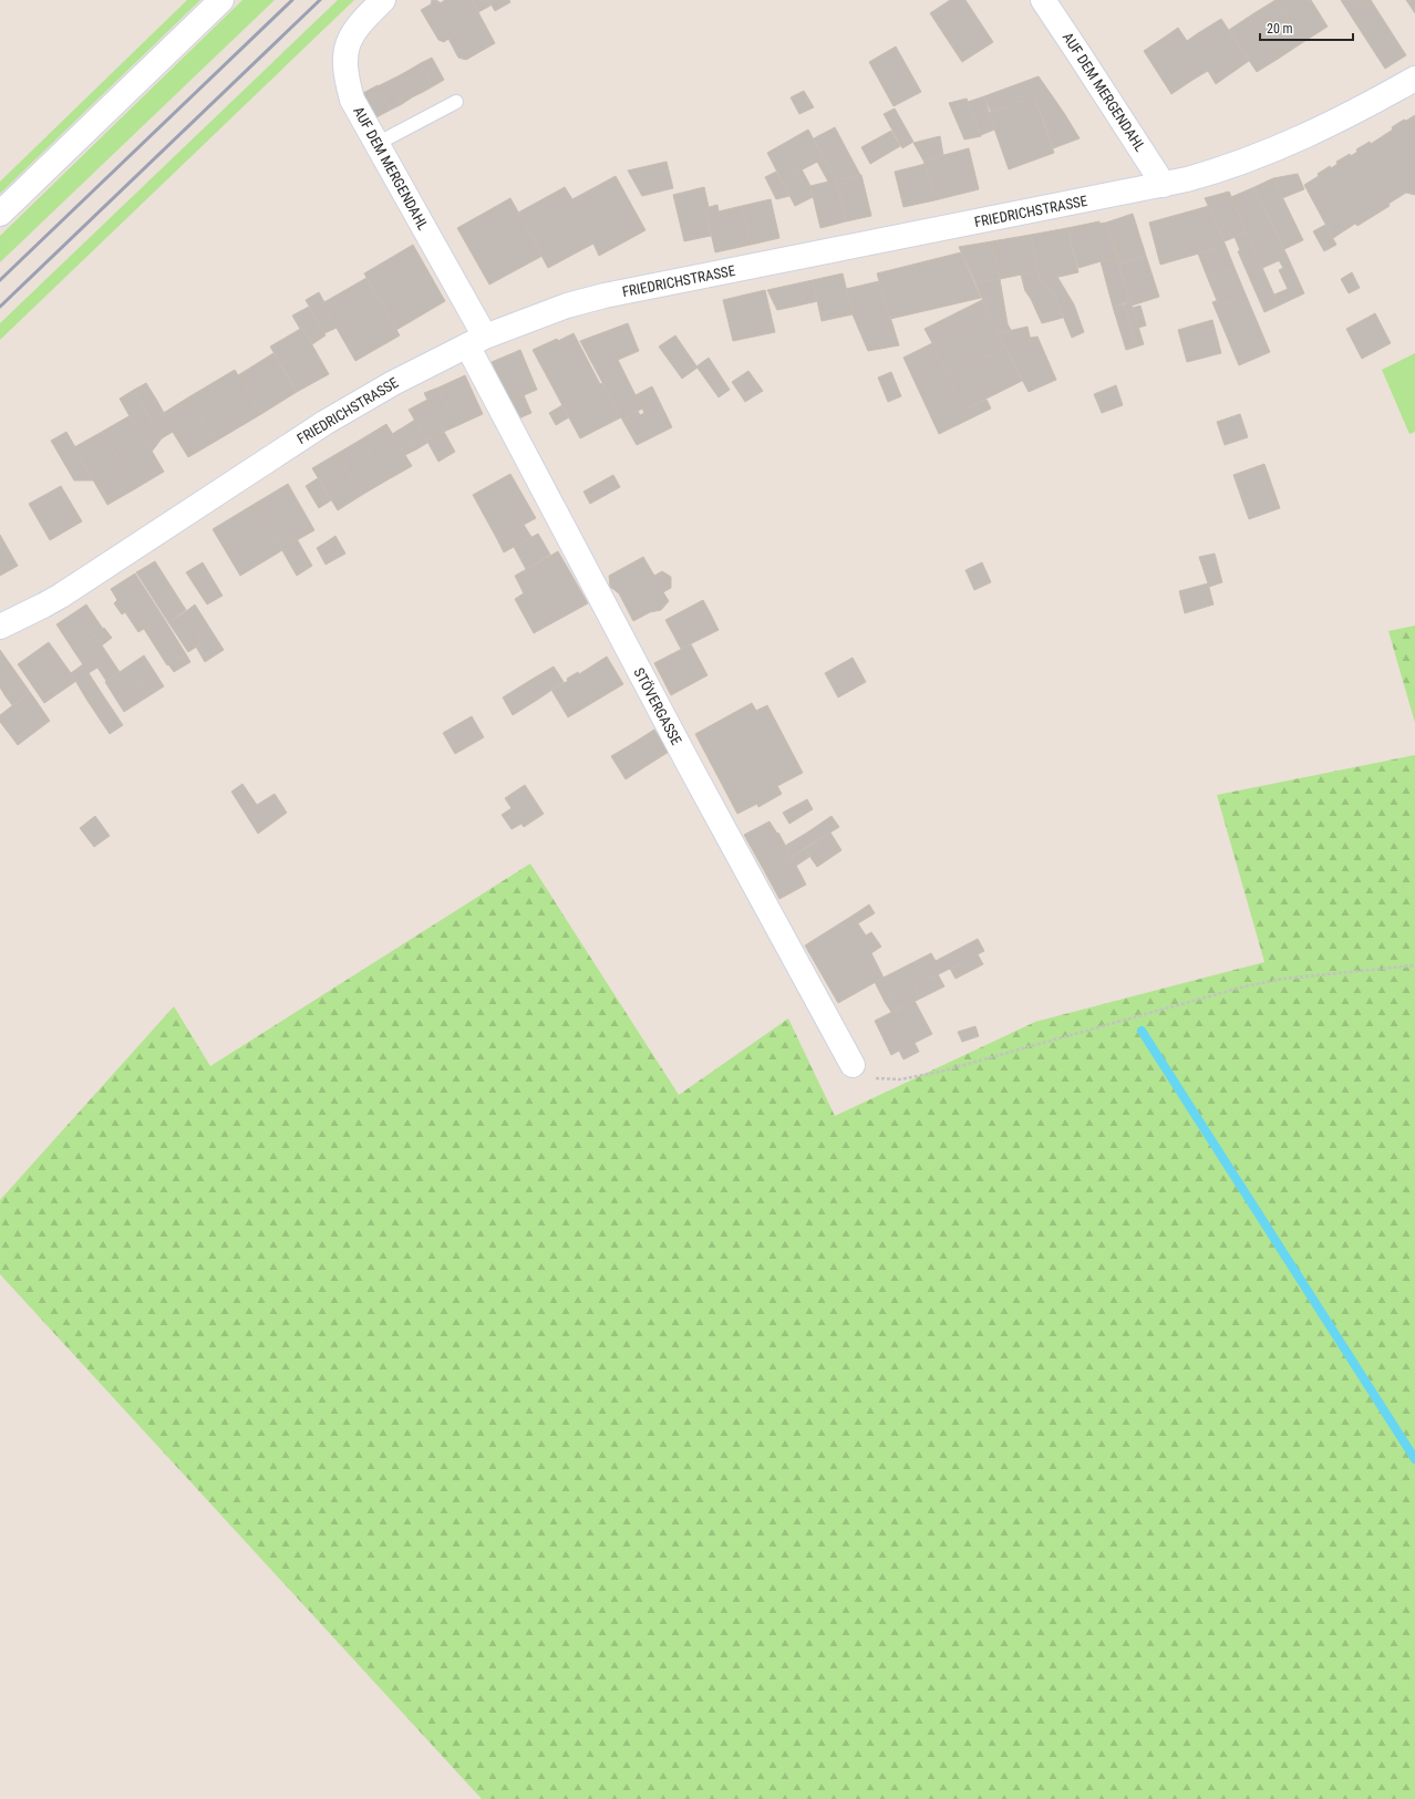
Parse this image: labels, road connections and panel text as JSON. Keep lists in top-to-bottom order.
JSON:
{
  "streets": {
    "street": ["AUF DEM MERGENDAHL", "FRIEDRICHSTRASSE", "STÖVERGASSE"]
  },
  "crossings": [
    ["AUF DEM MERGENDAHL", "FRIEDRICHSTRASSE"],
    ["AUF DEM MERGENDAHL", "STÖVERGASSE"],
    ["FRIEDRICHSTRASSE", "STÖVERGASSE"]
  ],
  "scale_bar": "20 m"
}
